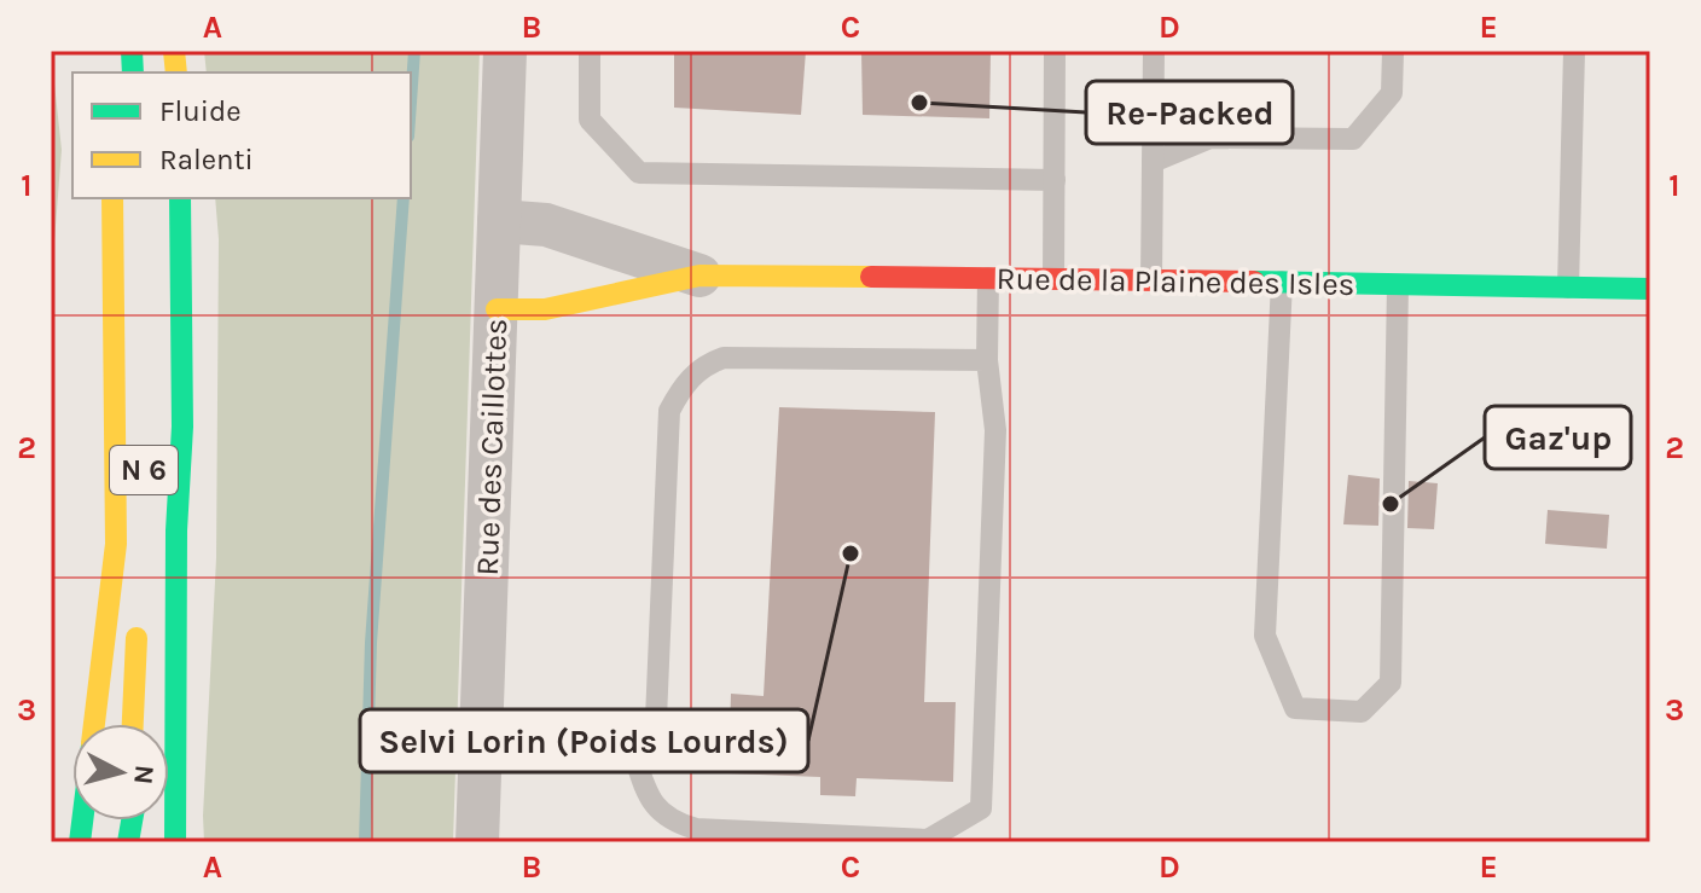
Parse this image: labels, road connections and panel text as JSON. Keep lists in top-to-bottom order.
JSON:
{
  "streets": {
    "main road": ["Rue de la Plaine des Isles", "N 6"],
    "street": ["Rue des Caillottes"]
  },
  "crossings": [
    ["Rue de la Plaine des Isles", "Rue des Caillottes"]
  ],
  "places": ["Re-Packed", "Gaz'up", "Selvi Lorin (Poids Lourds)"],
  "legend": ["Fluide", "Ralenti"],
  "north": "right",
  "grid": {
    "columns": [
      "A",
      "B",
      "C",
      "D",
      "E"
    ],
    "rows": ["1", "2", "3"]
  }
}
